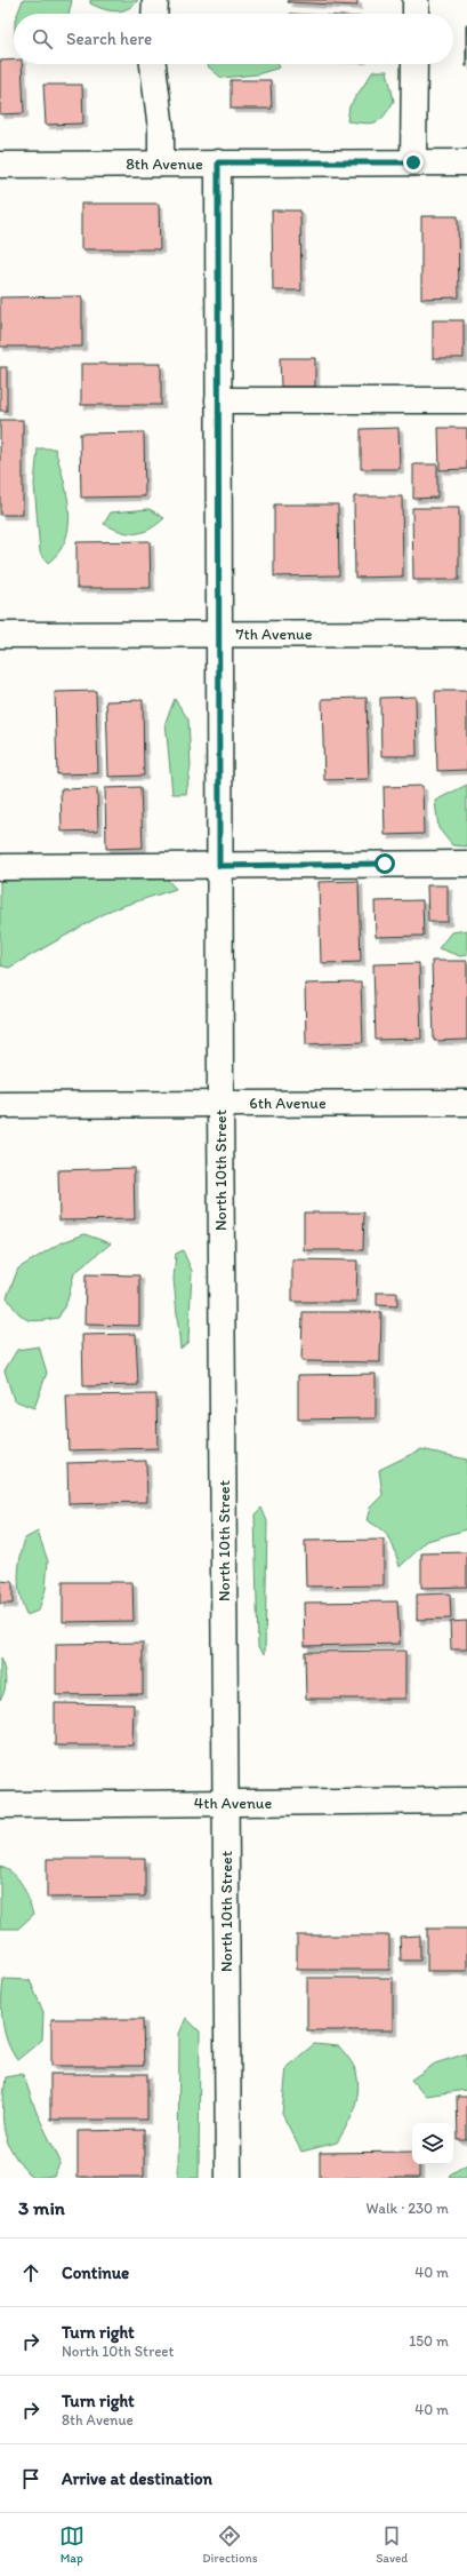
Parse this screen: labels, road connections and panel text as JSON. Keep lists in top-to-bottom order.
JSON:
{
  "streets": {
    "street": [
      "8th Avenue",
      "7th Avenue",
      "6th Avenue",
      "North 10th Street",
      "4th Avenue"
    ]
  },
  "crossings": [
    ["8th Avenue", "North 10th Street"],
    ["7th Avenue", "North 10th Street"],
    ["6th Avenue", "North 10th Street"],
    ["North 10th Street", "4th Avenue"]
  ],
  "page": {
    "search": "Search here",
    "heading": ["3 min", "Walk · 230 m"],
    "list": [
      ["Continue", "40 m"],
      ["Turn right", "North 10th Street", "150 m"],
      ["Turn right", "8th Avenue", "40 m"],
      "Arrive at destination"
    ],
    "nav": ["Map", "Directions", "Saved"]
  }
}
